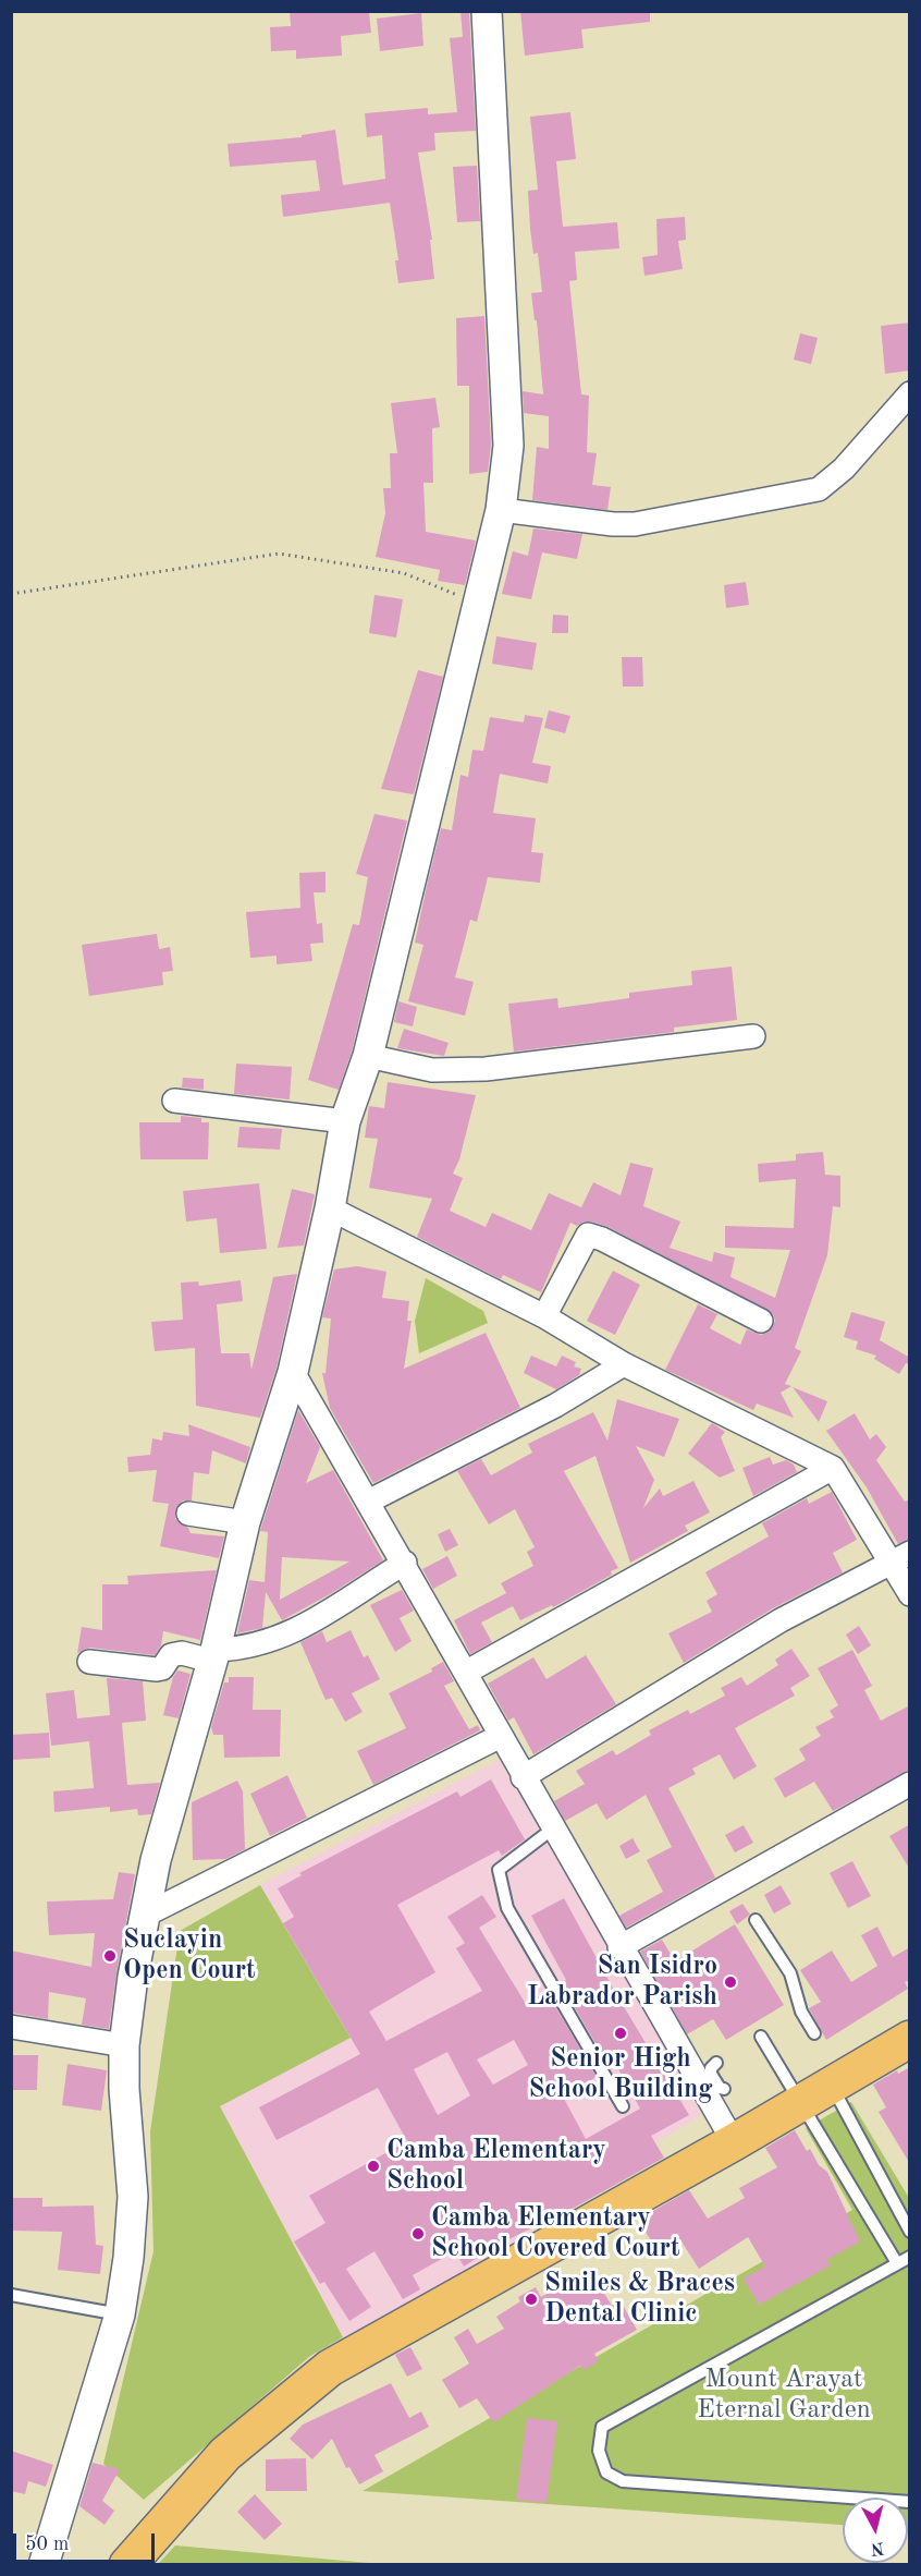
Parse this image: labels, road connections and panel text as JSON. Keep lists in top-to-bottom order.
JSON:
{
  "parks": ["Mount Arayat Eternal Garden"],
  "places": [
    "Suclayin Open Court",
    "San Isidro Labrador Parish",
    "Senior High School Building",
    "Camba Elementary School",
    "Camba Elementary School Covered Court",
    "Smiles & Braces Dental Clinic"
  ],
  "scale_bar": "50 m",
  "north": "bottom"
}
